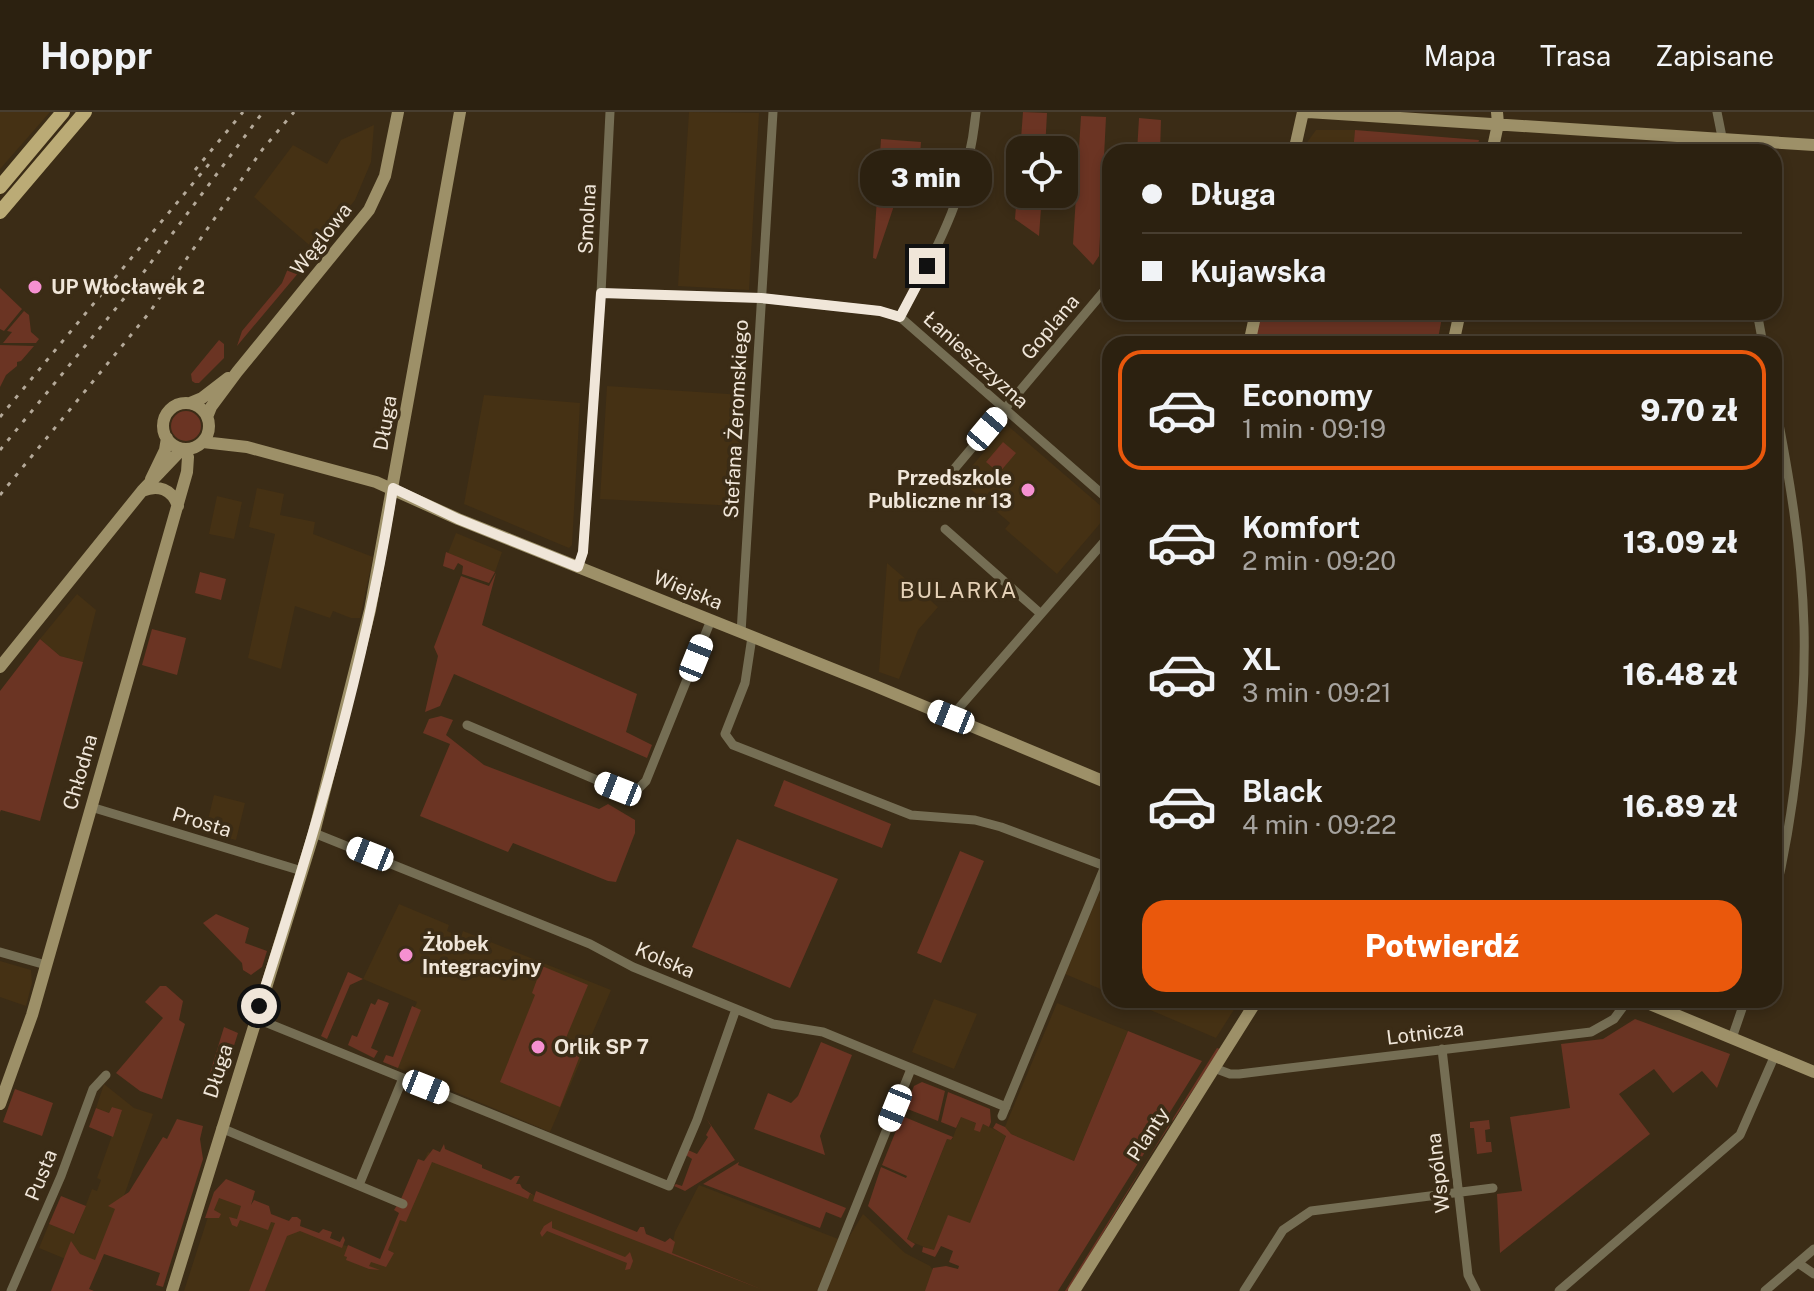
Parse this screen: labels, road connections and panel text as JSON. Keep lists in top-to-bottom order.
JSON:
{
  "streets": {
    "street": [
      "Smolna",
      "Węglowa",
      "Goplana",
      "Łanieszczyzna",
      "Stefana Żeromskiego",
      "Długa",
      "Wiejska",
      "Chłodna",
      "Prosta",
      "Kolska",
      "Lotnicza",
      "Planty",
      "Wspólna",
      "Pusta"
    ]
  },
  "crossings": [
    ["Smolna", "Łanieszczyzna"],
    ["Smolna", "Wiejska"],
    ["Węglowa", "Wiejska"],
    ["Węglowa", "Chłodna"],
    ["Goplana", "Łanieszczyzna"],
    ["Łanieszczyzna", "Stefana Żeromskiego"],
    ["Stefana Żeromskiego", "Wiejska"],
    ["Długa", "Wiejska"],
    ["Długa", "Prosta"],
    ["Długa", "Kolska"],
    ["Wiejska", "Chłodna"],
    ["Chłodna", "Prosta"],
    ["Lotnicza", "Planty"],
    ["Lotnicza", "Wspólna"]
  ],
  "districts": ["BULARKA"],
  "places": [
    "UP Włocławek 2",
    "Przedszkole Publiczne nr 13",
    "Żłobek Integracyjny",
    "Orlik SP 7"
  ],
  "page": {
    "header": "Hoppr",
    "nav": ["Mapa", "Trasa", "Zapisane"],
    "banner": ["Długa", "Kujawska"],
    "bubble": "3 min",
    "list": [
      {
        "name": "Economy",
        "note": "1 min · 09:19",
        "value": "9.70 zł"
      },
      {
        "name": "Komfort",
        "note": "2 min · 09:20",
        "value": "13.09 zł"
      },
      {
        "name": "XL",
        "note": "3 min · 09:21",
        "value": "16.48 zł"
      },
      {
        "name": "Black",
        "note": "4 min · 09:22",
        "value": "16.89 zł"
      }
    ],
    "buttons": "Potwierdź"
  }
}
